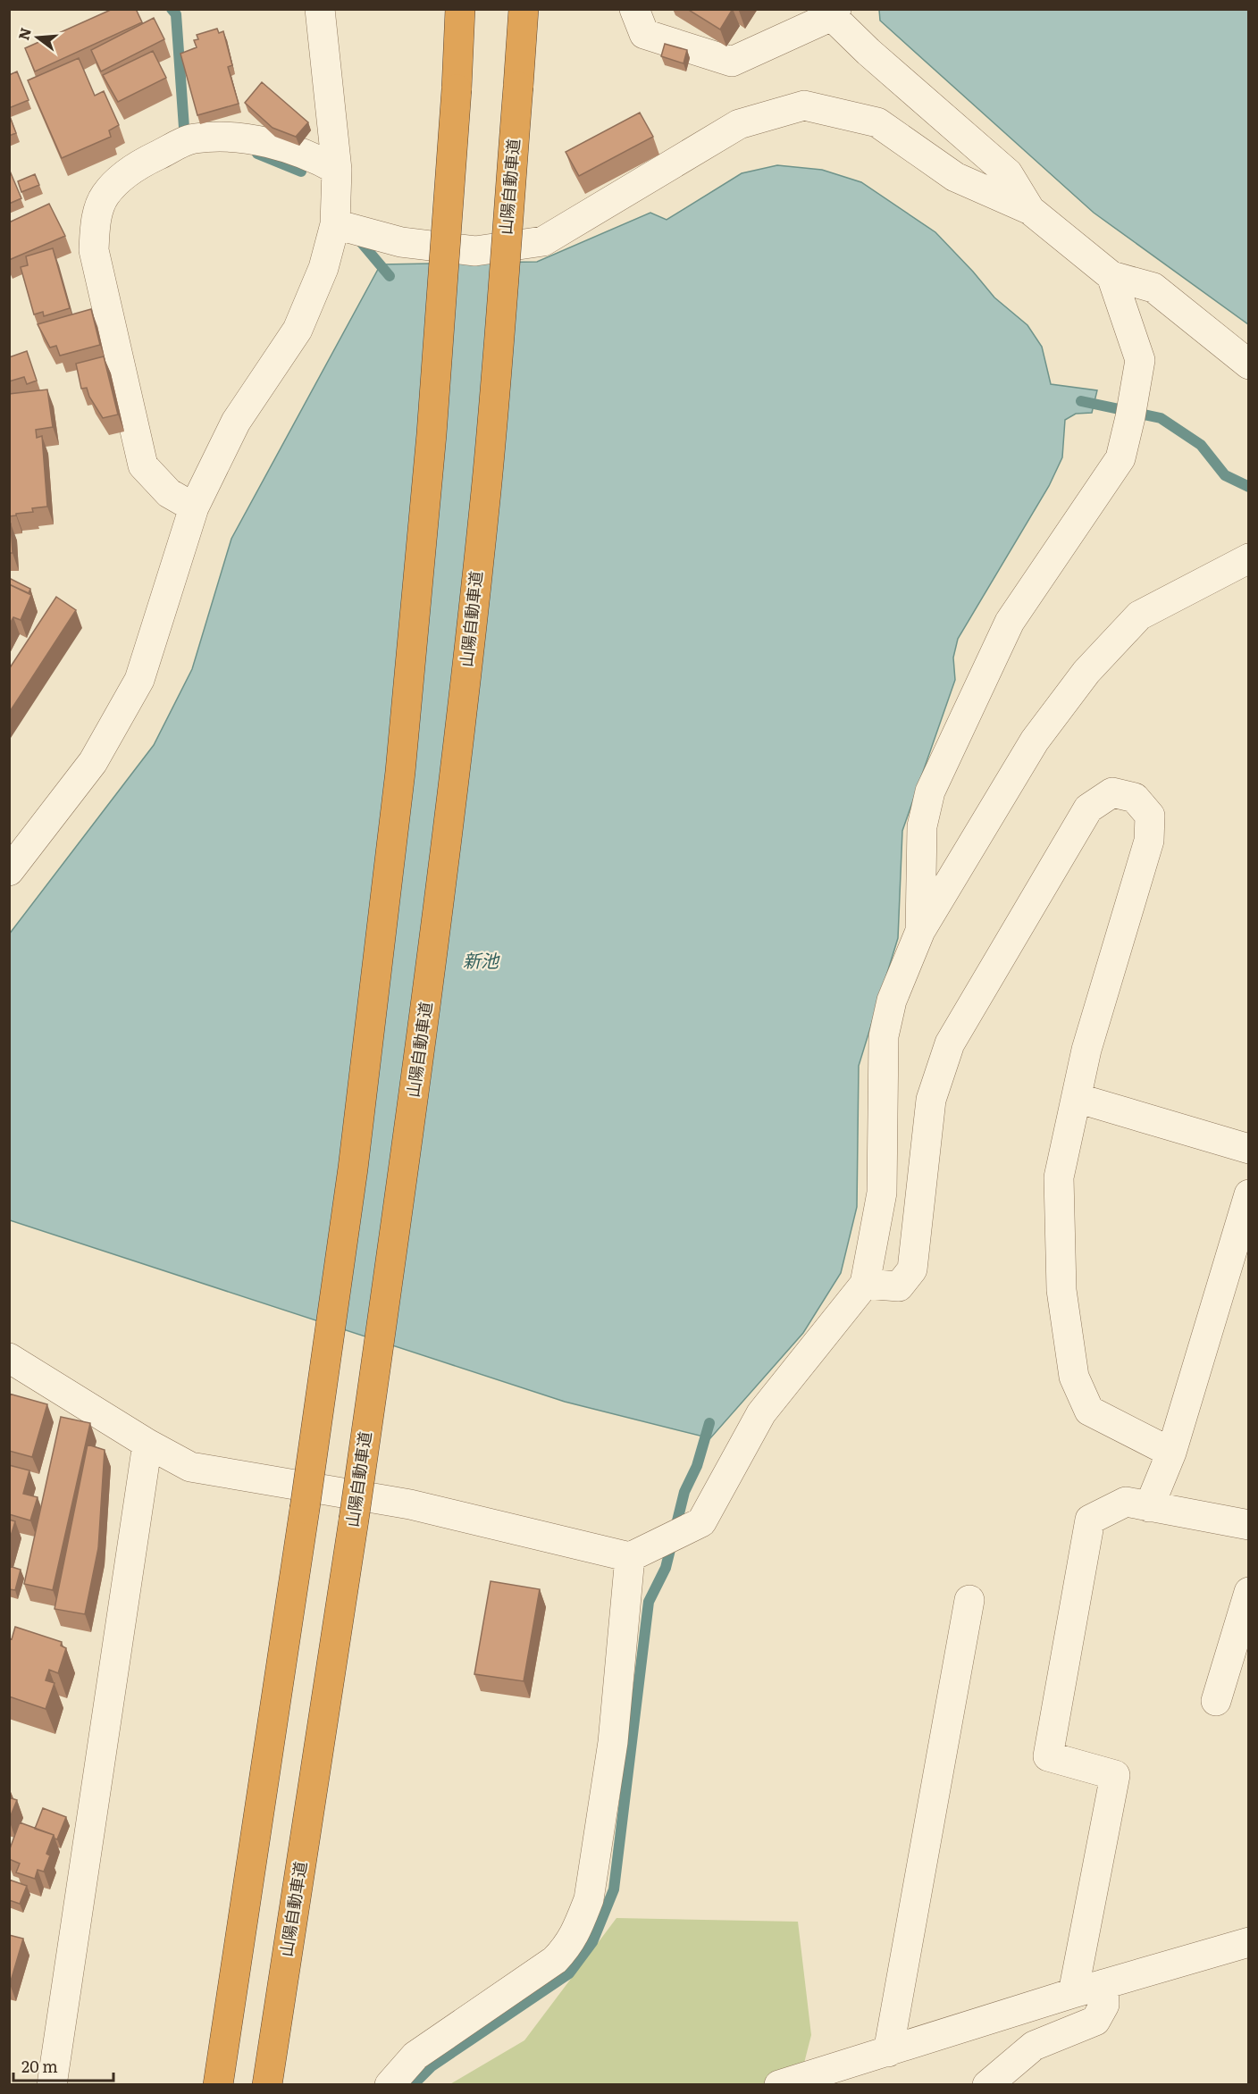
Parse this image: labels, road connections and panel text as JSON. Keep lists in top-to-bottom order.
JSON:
{
  "streets": {
    "highway": ["山陽自動車道"]
  },
  "water": ["新池"],
  "scale_bar": "20 m",
  "north": "left"
}
